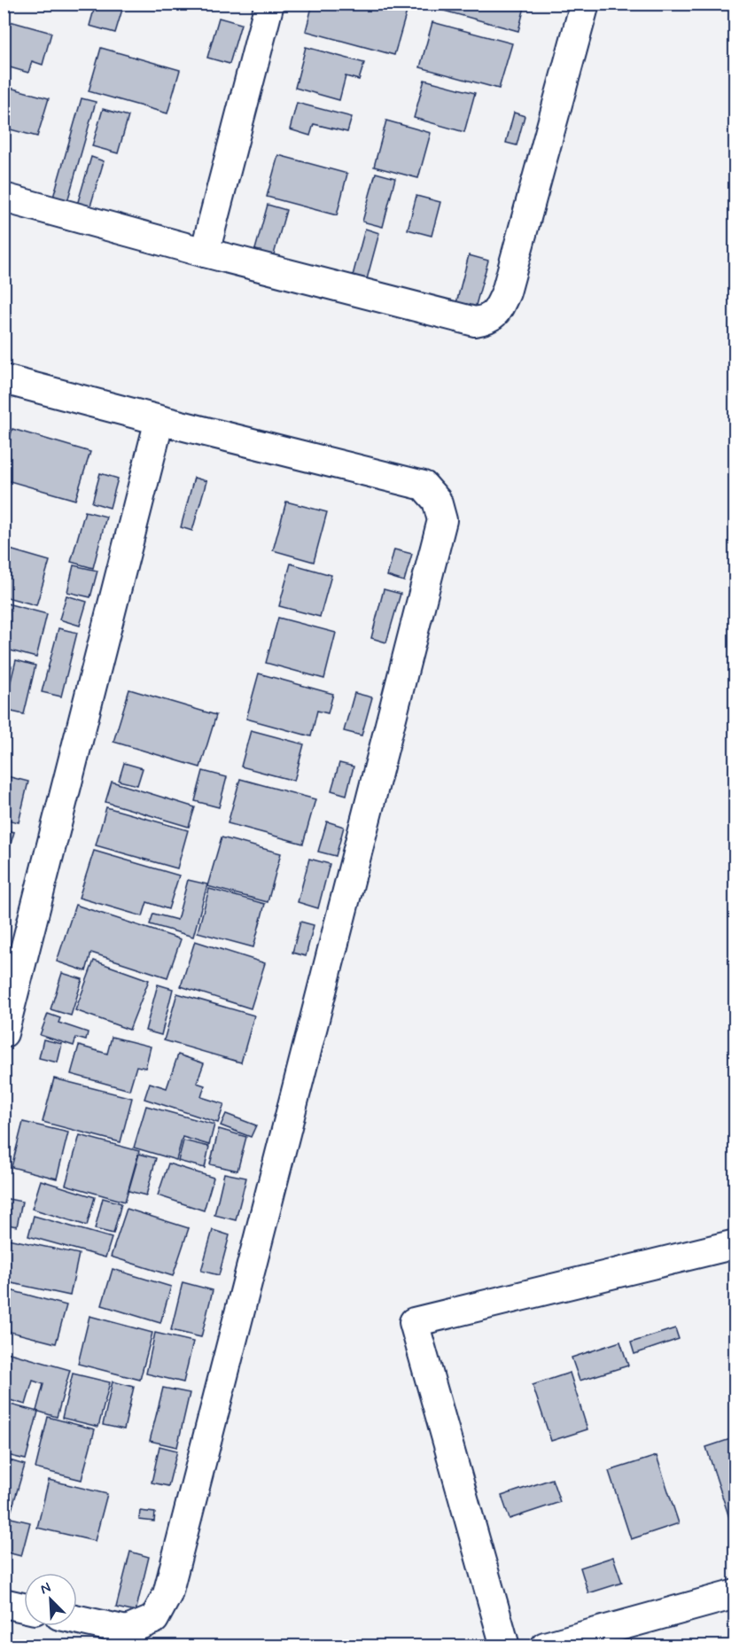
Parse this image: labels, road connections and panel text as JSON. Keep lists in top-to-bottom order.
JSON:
{
  "north": "top left"
}
